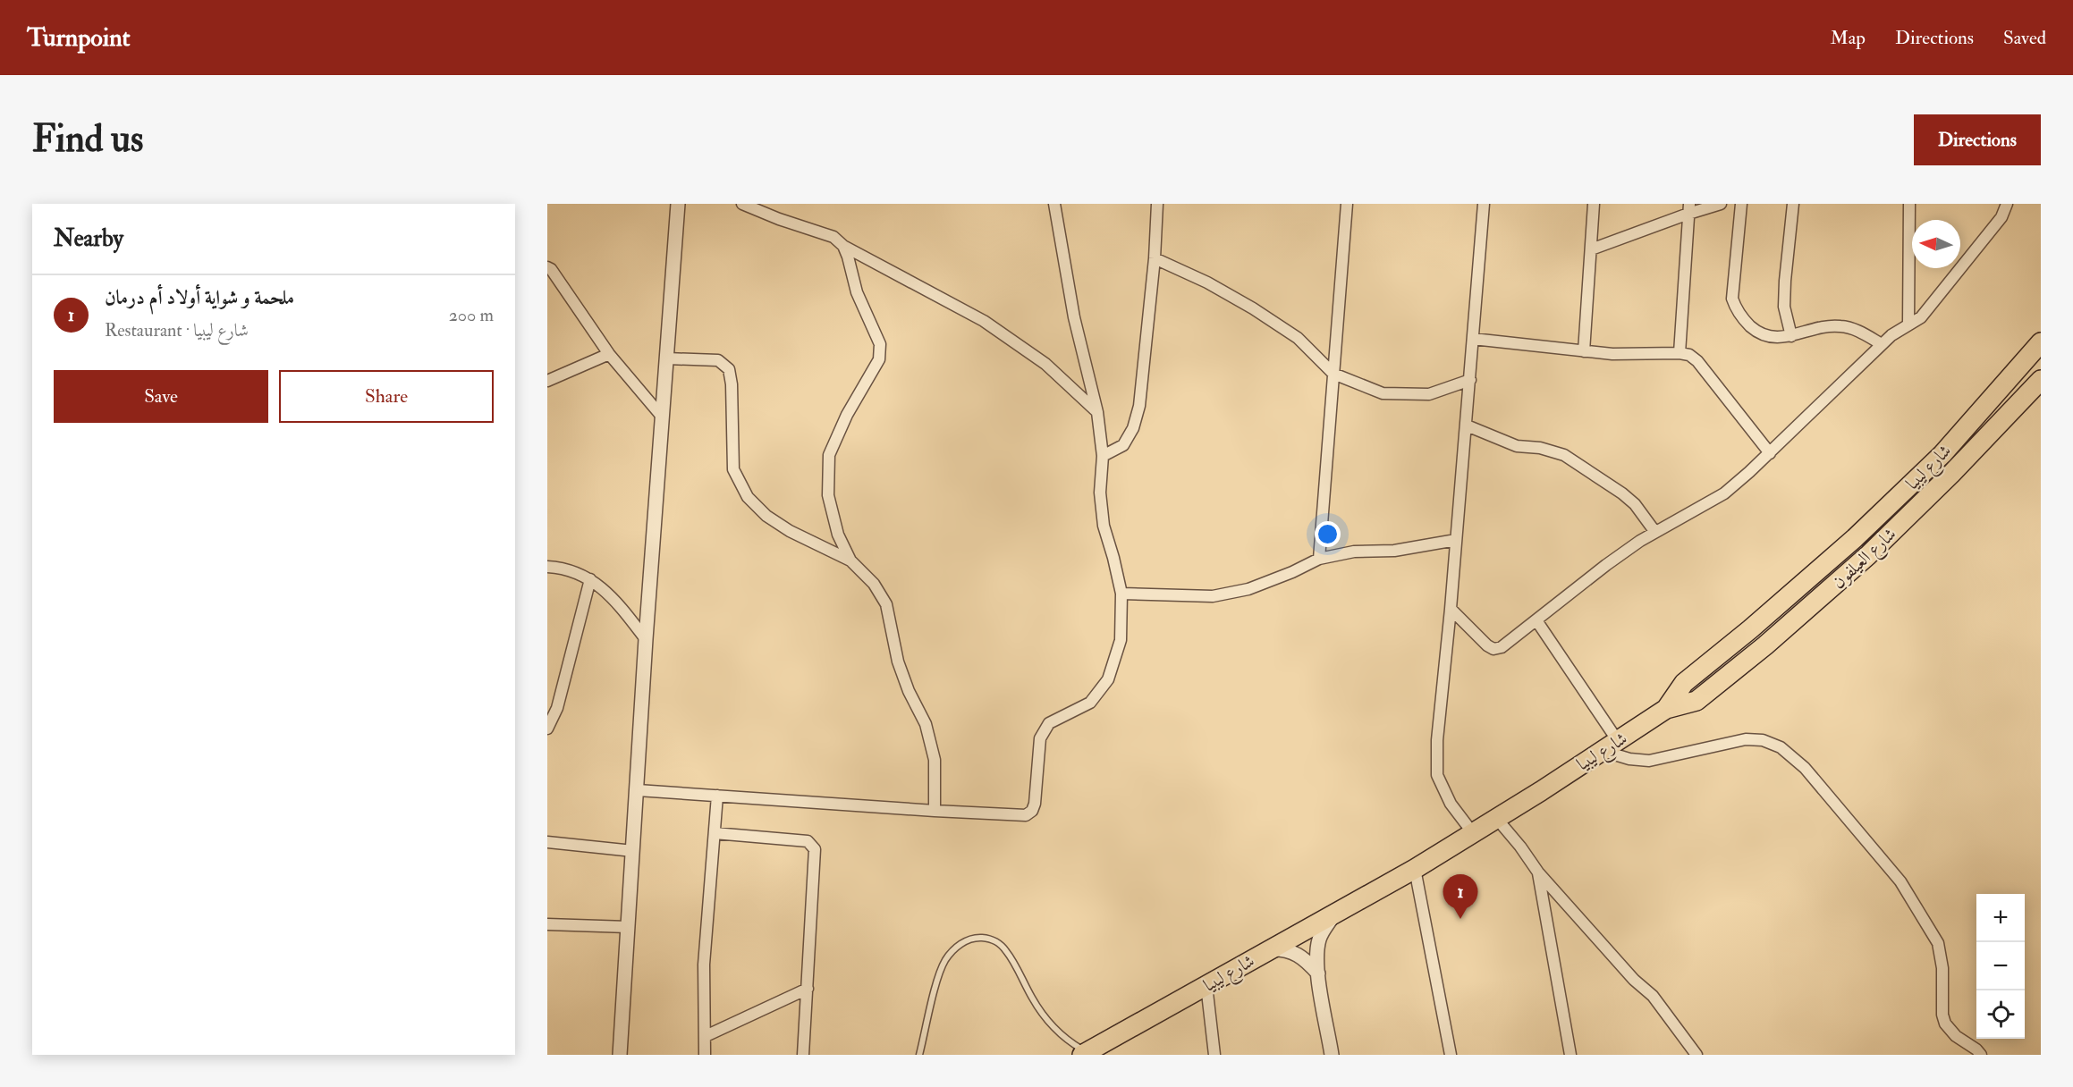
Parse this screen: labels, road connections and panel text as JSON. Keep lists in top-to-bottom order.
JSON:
{
  "streets": {
    "highway": ["شارع ليبيا", "شارع العيلفون"]
  },
  "crossings": [
    ["شارع ليبيا", "شارع العيلفون"]
  ],
  "north": "left",
  "page": {
    "header": "Turnpoint",
    "nav": ["Map", "Directions", "Saved"],
    "buttons": [
      "Directions",
      ["Save", "Share"]
    ],
    "title": "Find us",
    "heading": "Nearby",
    "list": [
      {
        "mark": "1",
        "name": "ملحمة و شواية أولاد أم درمان",
        "note": "Restaurant · شارع ليبيا",
        "value": "200 m"
      }
    ],
    "pins": "1",
    "map_buttons": ["+", "−"]
  }
}
